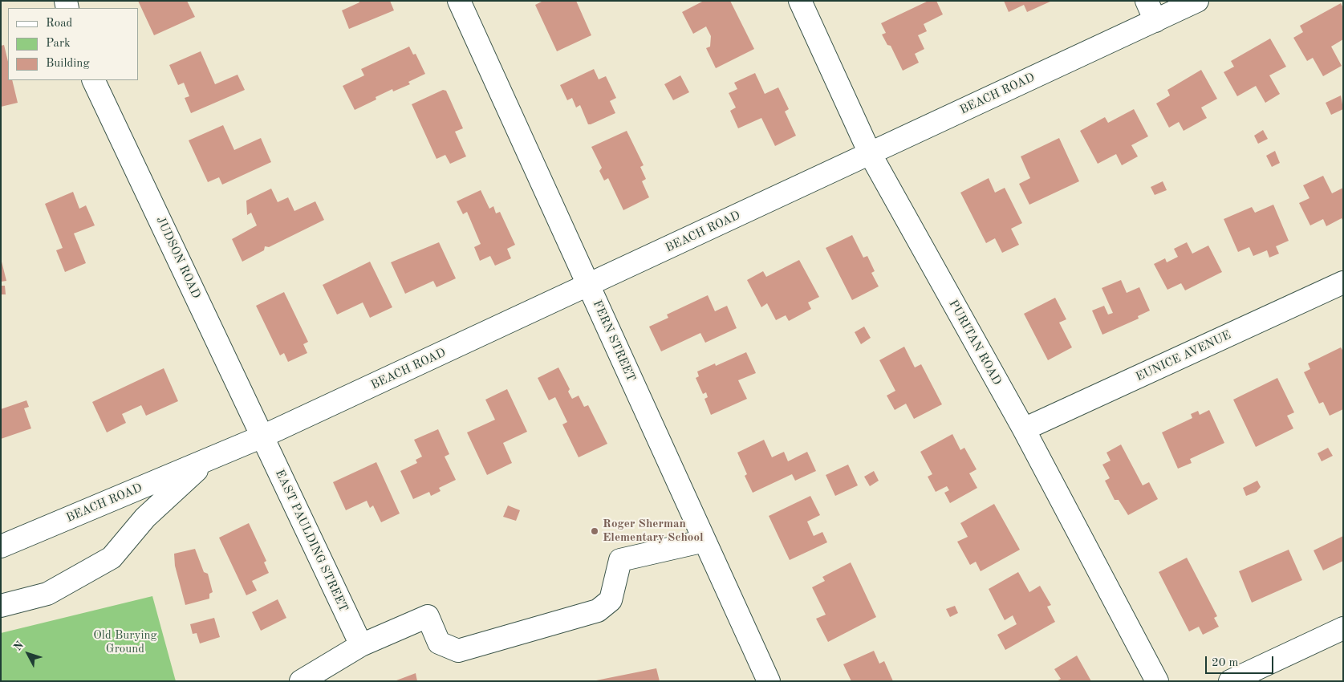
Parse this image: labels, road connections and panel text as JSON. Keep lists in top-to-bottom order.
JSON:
{
  "streets": {
    "street": [
      "BEACH ROAD",
      "JUDSON ROAD",
      "FERN STREET",
      "PURITAN ROAD",
      "EUNICE AVENUE",
      "EAST PAULDING STREET"
    ]
  },
  "crossings": [
    ["BEACH ROAD", "JUDSON ROAD"],
    ["BEACH ROAD", "FERN STREET"],
    ["BEACH ROAD", "PURITAN ROAD"],
    ["BEACH ROAD", "EAST PAULDING STREET"],
    ["JUDSON ROAD", "EAST PAULDING STREET"],
    ["PURITAN ROAD", "EUNICE AVENUE"]
  ],
  "parks": ["Old Burying Ground"],
  "places": ["Roger Sherman Elementary School"],
  "legend": ["Road", "Park", "Building"],
  "scale_bar": "20 m",
  "north": "top left"
}
